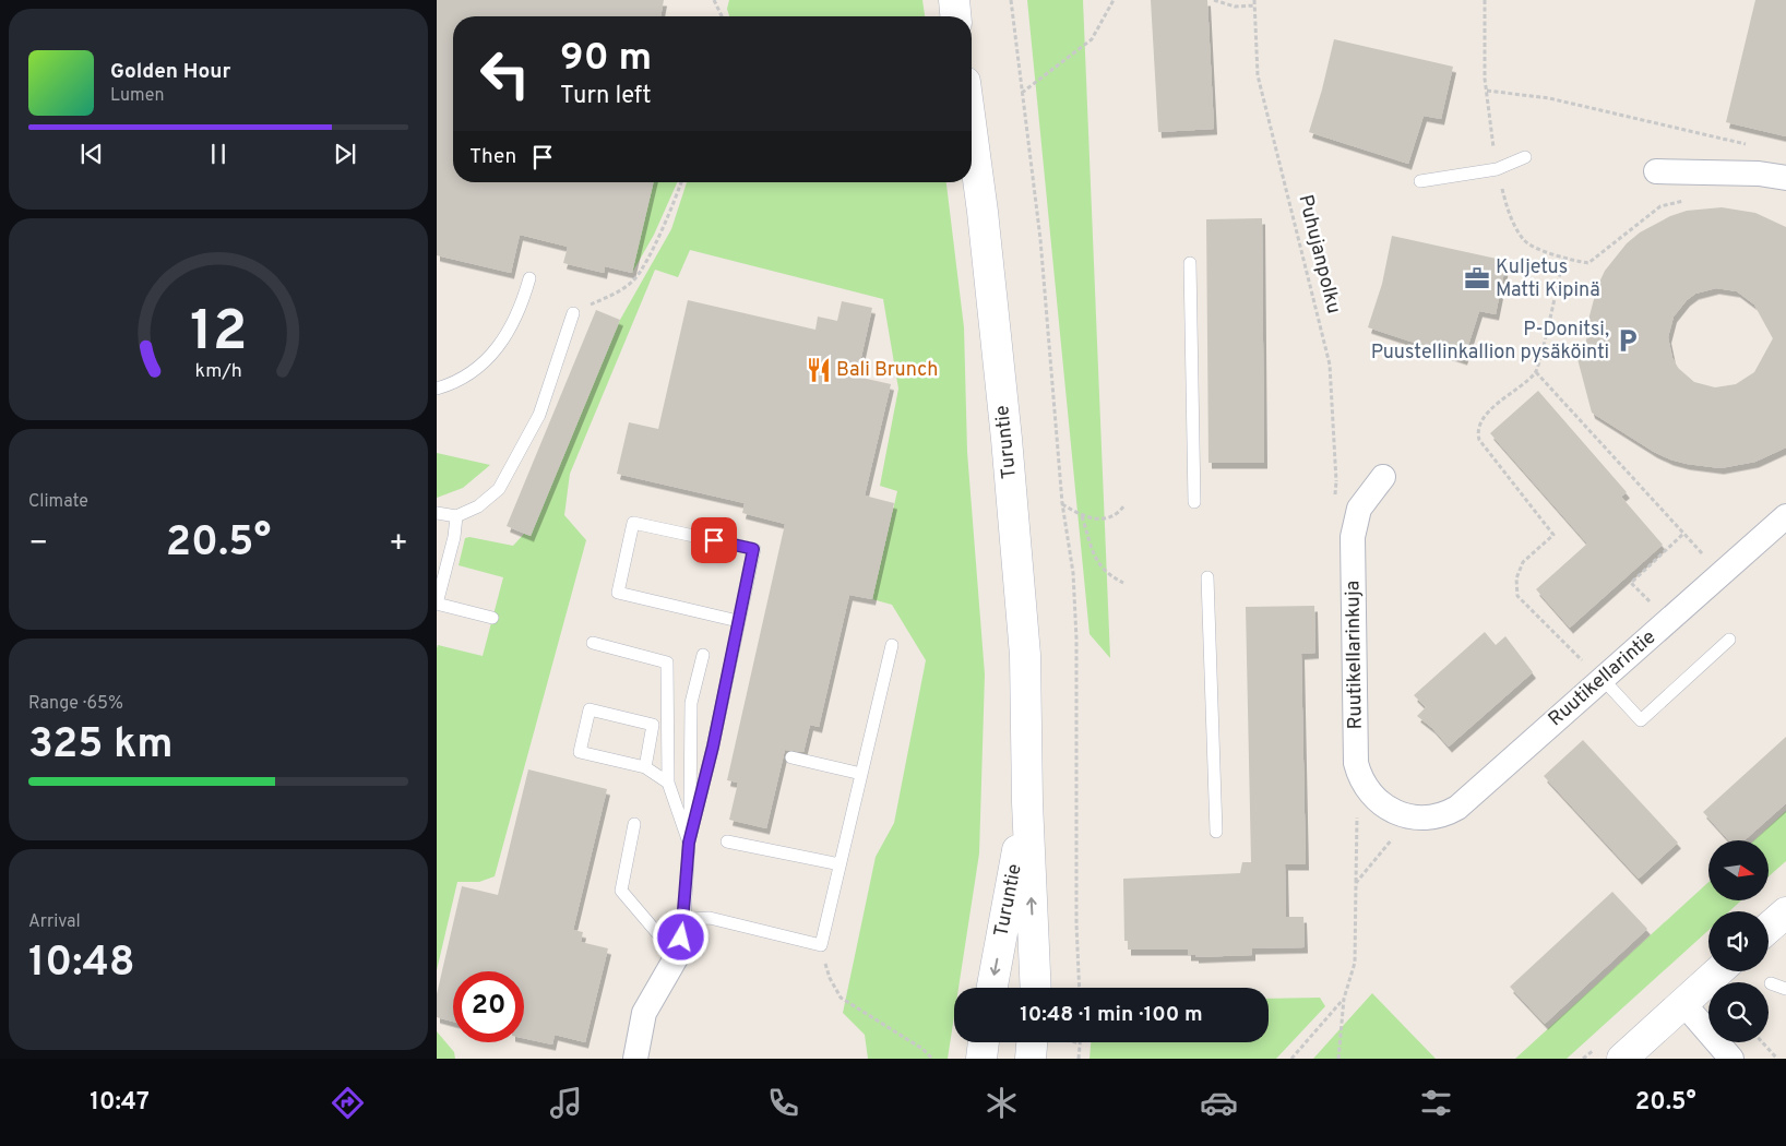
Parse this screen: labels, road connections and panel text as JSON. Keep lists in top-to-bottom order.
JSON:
{
  "streets": {
    "main road": ["Turuntie"],
    "street": ["Ruutikellarinkuja", "Ruutikellarintie"],
    "path": ["Puhujanpolku"]
  },
  "crossings": [
    ["Ruutikellarinkuja", "Ruutikellarintie"]
  ],
  "places": {
    "office": ["Kuljetus Matti Kipinä"],
    "parking": ["P-Donitsi, Puustellinkallion pysäköinti"],
    "restaurant": ["Bali Brunch"]
  },
  "north": "right",
  "page": {
    "turn": ["90 m", "Turn left"],
    "song": ["Golden Hour", "Lumen"],
    "then": "Then",
    "tile": [
      "Climate",
      ["Range · 65%", "325 km"],
      ["Arrival", "10:48"]
    ],
    "heat": ["−", "20.5°", "+"],
    "limit": "20",
    "trip": "10:48 · 1 min · 100 m",
    "tabs": ["10:47", "20.5°"],
    "gauge": ["12", "km/h"]
  }
}
